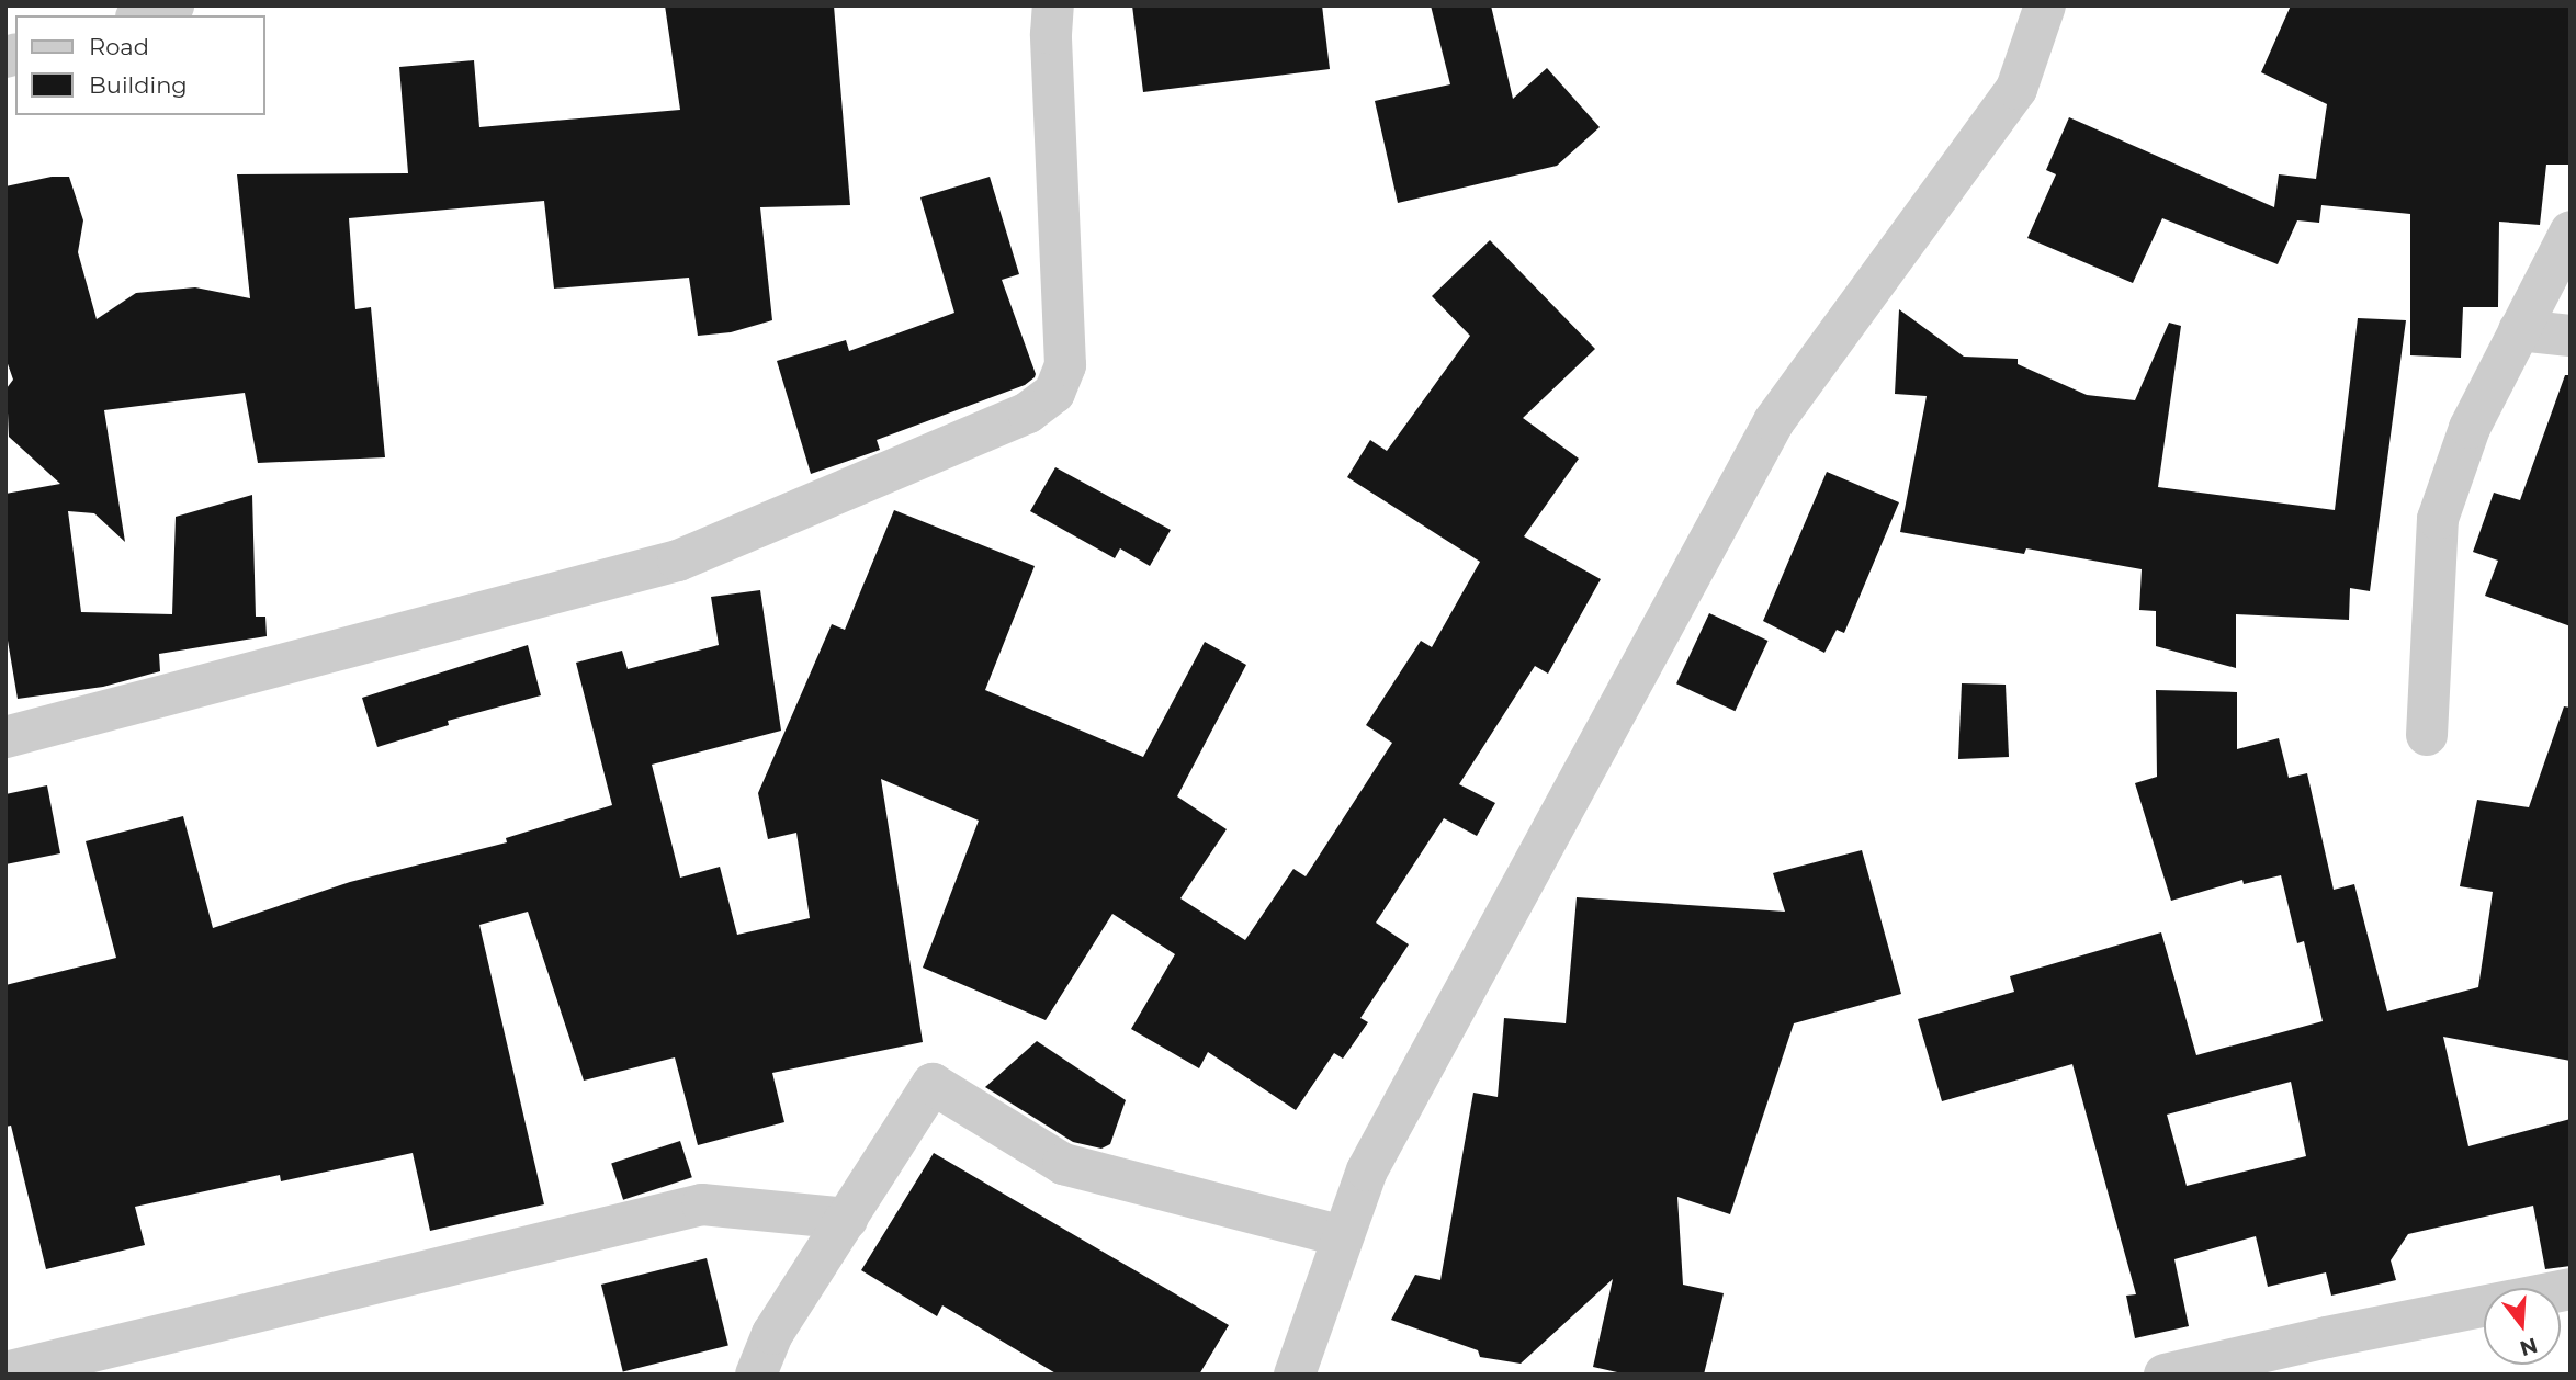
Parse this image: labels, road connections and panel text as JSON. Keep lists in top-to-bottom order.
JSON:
{
  "legend": ["Road", "Building"],
  "north": "bottom"
}
